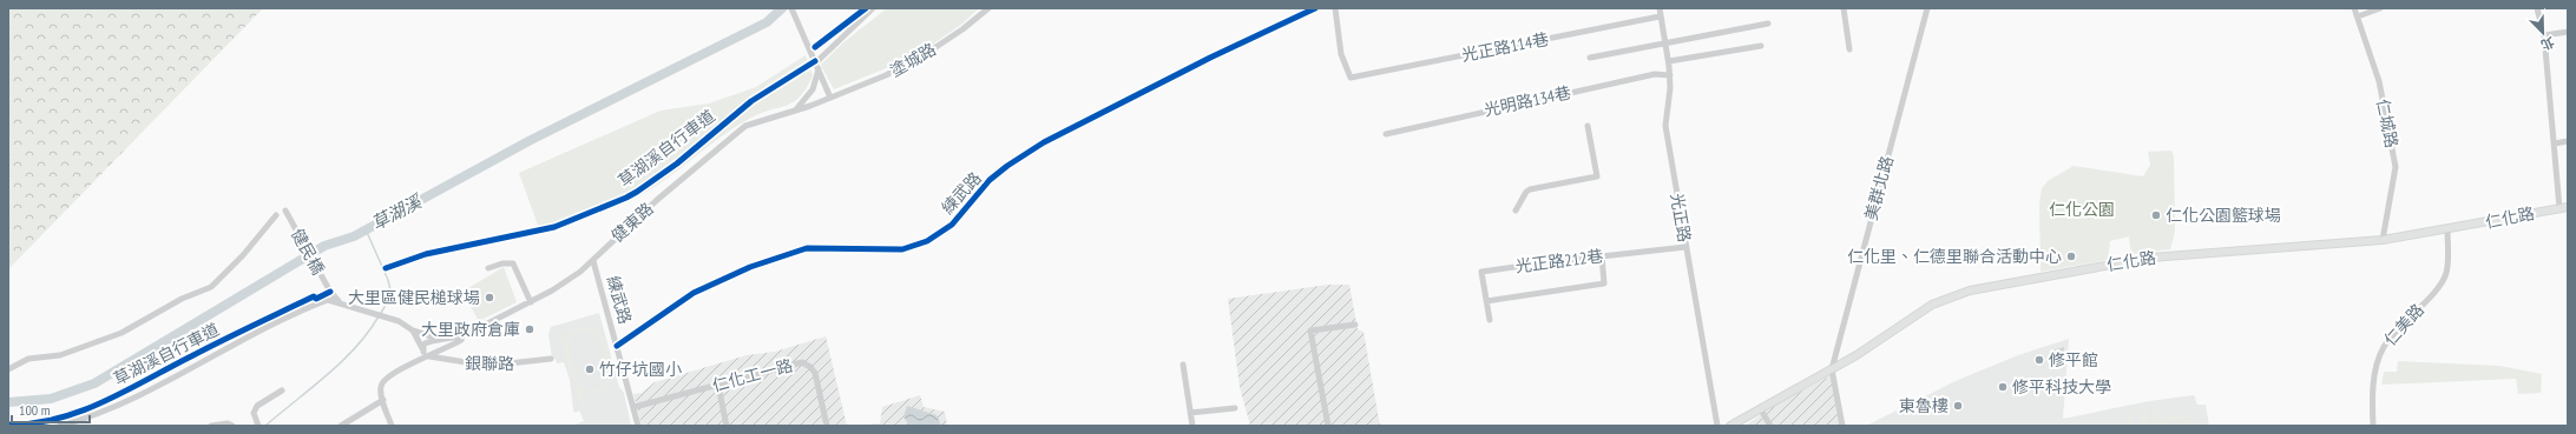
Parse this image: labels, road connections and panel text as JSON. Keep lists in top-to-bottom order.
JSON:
{
  "streets": {
    "main road": ["仁化路"],
    "street": [
      "光正路114巷",
      "塗城路",
      "光明路134巷",
      "仁城路",
      "美群北路",
      "練武路",
      "光正路",
      "健東路",
      "健民橋",
      "光正路212巷",
      "仁美路",
      "銀聯路",
      "仁化工一路"
    ],
    "cycle path": ["草湖溪自行車道"]
  },
  "crossings": [
    ["光正路114巷", "光正路"],
    ["塗城路", "健東路"],
    ["光明路134巷", "光正路"],
    ["仁城路", "仁化路"],
    ["美群北路", "仁化路"],
    ["練武路", "健東路"],
    ["練武路", "仁化工一路"],
    ["光正路", "光正路212巷"],
    ["仁化路", "仁美路"],
    ["健東路", "銀聯路"]
  ],
  "water": ["草湖溪"],
  "parks": ["仁化公園"],
  "places": [
    "仁化公園籃球場",
    "仁化里、仁德里聯合活動中心",
    "大里區健民槌球場",
    "大里政府倉庫",
    "修平館",
    "竹仔坑國小",
    "修平科技大學",
    "東魯樓"
  ],
  "scale_bar": "100 m",
  "north": "bottom right"
}
